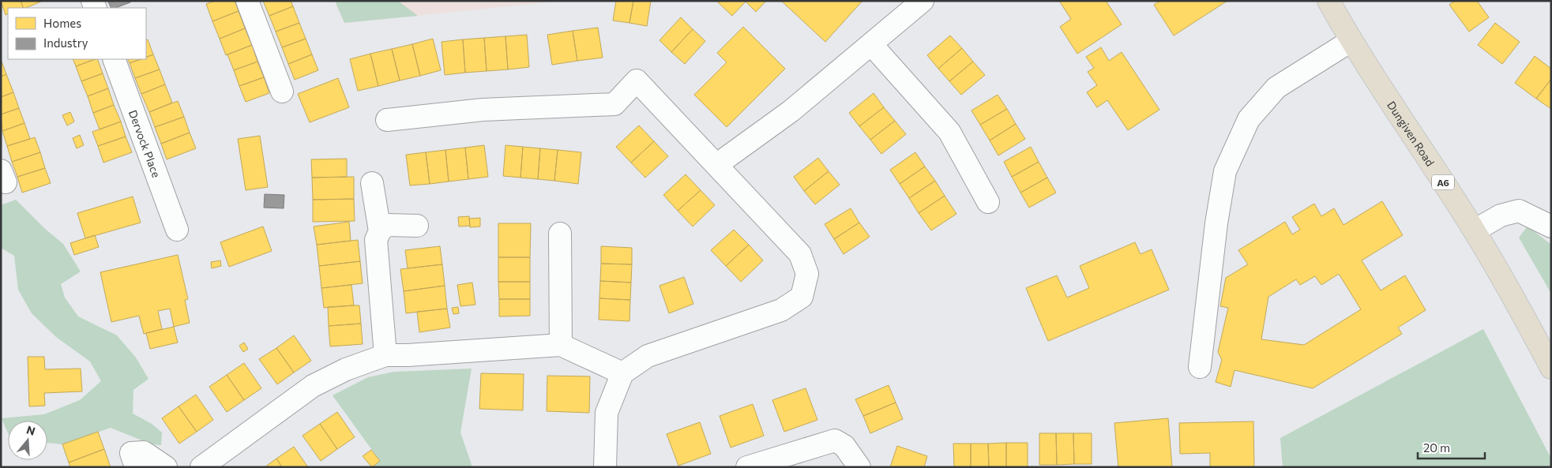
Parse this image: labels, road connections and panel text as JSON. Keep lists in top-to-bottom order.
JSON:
{
  "streets": {
    "highway": ["Dungiven Road", "A6"],
    "street": ["Dervock Place"]
  },
  "legend": ["Homes", "Industry"],
  "scale_bar": "20 m",
  "north": "top"
}
